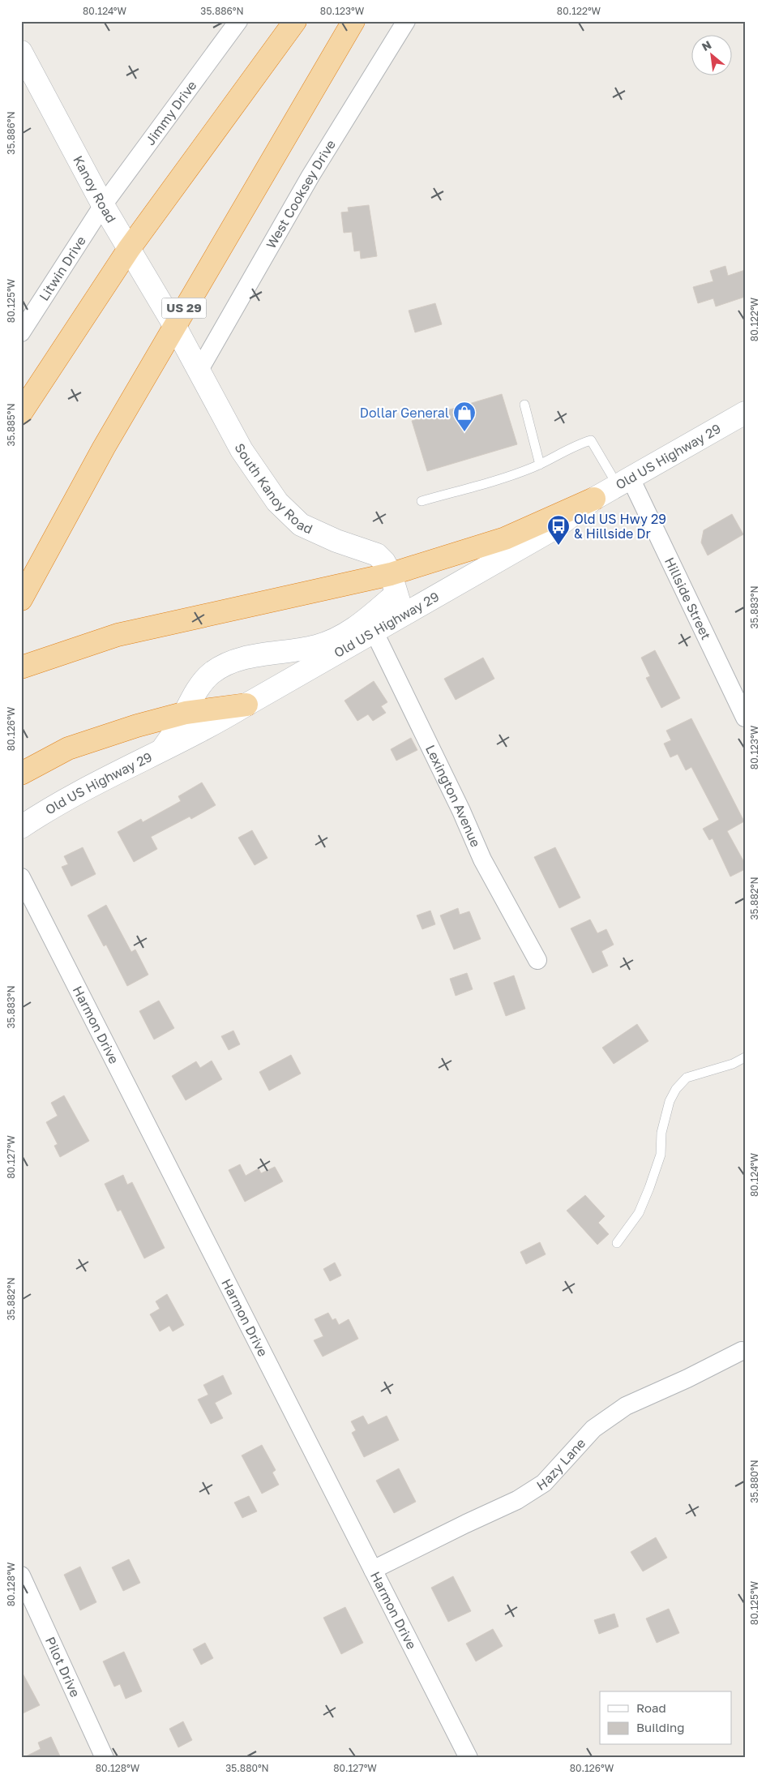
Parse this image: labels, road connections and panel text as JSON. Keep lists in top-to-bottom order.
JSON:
{
  "streets": {
    "highway": ["US 29"],
    "street": [
      "Jimmy Drive",
      "Kanoy Road",
      "West Cooksey Drive",
      "Litwin Drive",
      "Old US Highway 29",
      "South Kanoy Road",
      "Hillside Street",
      "Lexington Avenue",
      "Harmon Drive",
      "Hazy Lane",
      "Pilot Drive"
    ]
  },
  "crossings": [
    ["Jimmy Drive", "Kanoy Road"],
    ["Jimmy Drive", "Litwin Drive"],
    ["Kanoy Road", "Litwin Drive"],
    ["Kanoy Road", "US 29"],
    ["Kanoy Road", "South Kanoy Road"],
    ["West Cooksey Drive", "South Kanoy Road"],
    ["US 29", "South Kanoy Road"],
    ["Old US Highway 29", "South Kanoy Road"],
    ["Old US Highway 29", "Hillside Street"],
    ["Old US Highway 29", "Lexington Avenue"],
    ["Harmon Drive", "Hazy Lane"]
  ],
  "places": {
    "shop": ["Dollar General"],
    "bus stop": ["Old US Hwy 29 & Hillside Dr"]
  },
  "legend": ["Road", "Building"],
  "north": "top left",
  "coordinates": [
    "80.124°W",
    "35.886°N",
    "80.123°W",
    "80.122°W",
    "80.125°W",
    "35.885°N",
    "35.883°N",
    "80.126°W",
    "35.882°N",
    "80.127°W",
    "35.880°N",
    "80.128°W"
  ]
}
